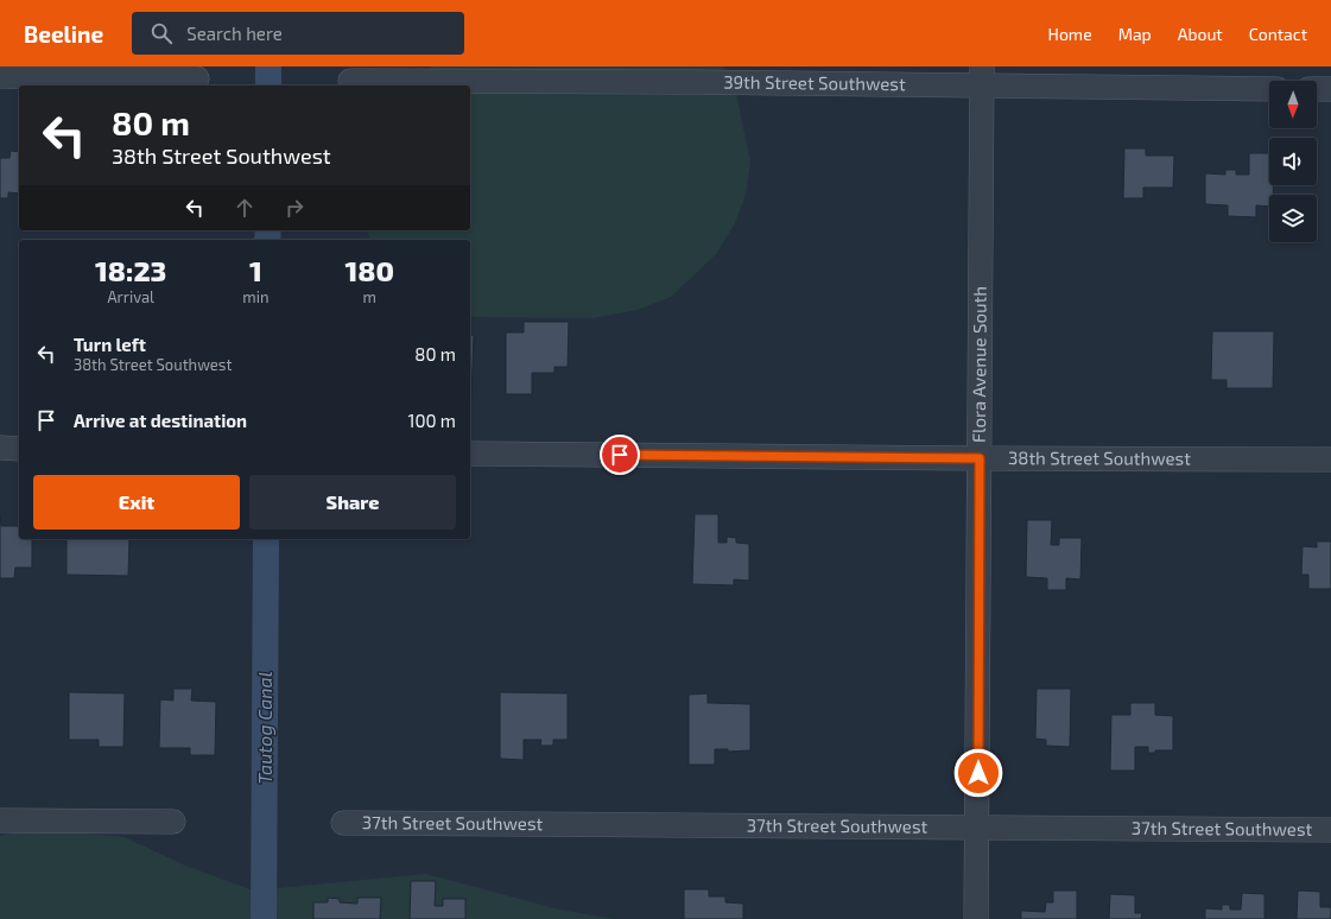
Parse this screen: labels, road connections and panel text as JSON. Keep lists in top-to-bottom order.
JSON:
{
  "streets": {
    "street": [
      "39th Street Southwest",
      "Flora Avenue South",
      "38th Street Southwest",
      "37th Street Southwest"
    ]
  },
  "crossings": [
    ["39th Street Southwest", "Flora Avenue South"],
    ["Flora Avenue South", "38th Street Southwest"],
    ["Flora Avenue South", "37th Street Southwest"]
  ],
  "water": ["Tautog Canal"],
  "north": "bottom",
  "page": {
    "header": "Beeline",
    "search": "Search here",
    "nav": [
      "Home",
      "Map",
      "About",
      "Contact"
    ],
    "turn": ["80 m", "38th Street Southwest"],
    "eta": [
      "18:23",
      "Arrival",
      "1",
      "min",
      "180",
      "m"
    ],
    "list": [
      {
        "name": "Turn left",
        "note": "38th Street Southwest",
        "value": "80 m"
      },
      {
        "name": "Arrive at destination",
        "value": "100 m"
      }
    ],
    "buttons": ["Exit", "Share"]
  }
}
